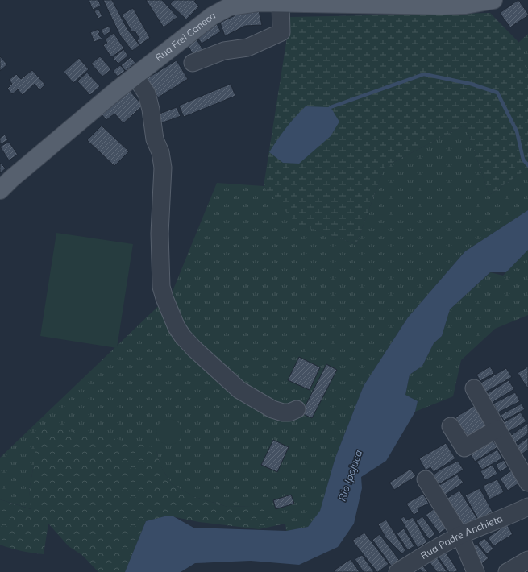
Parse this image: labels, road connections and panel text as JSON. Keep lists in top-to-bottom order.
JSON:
{
  "streets": {
    "main road": ["Rua Frei Caneca"],
    "street": ["Rua Padre Anchieta"]
  },
  "water": ["Rio Ipojuca"]
}
